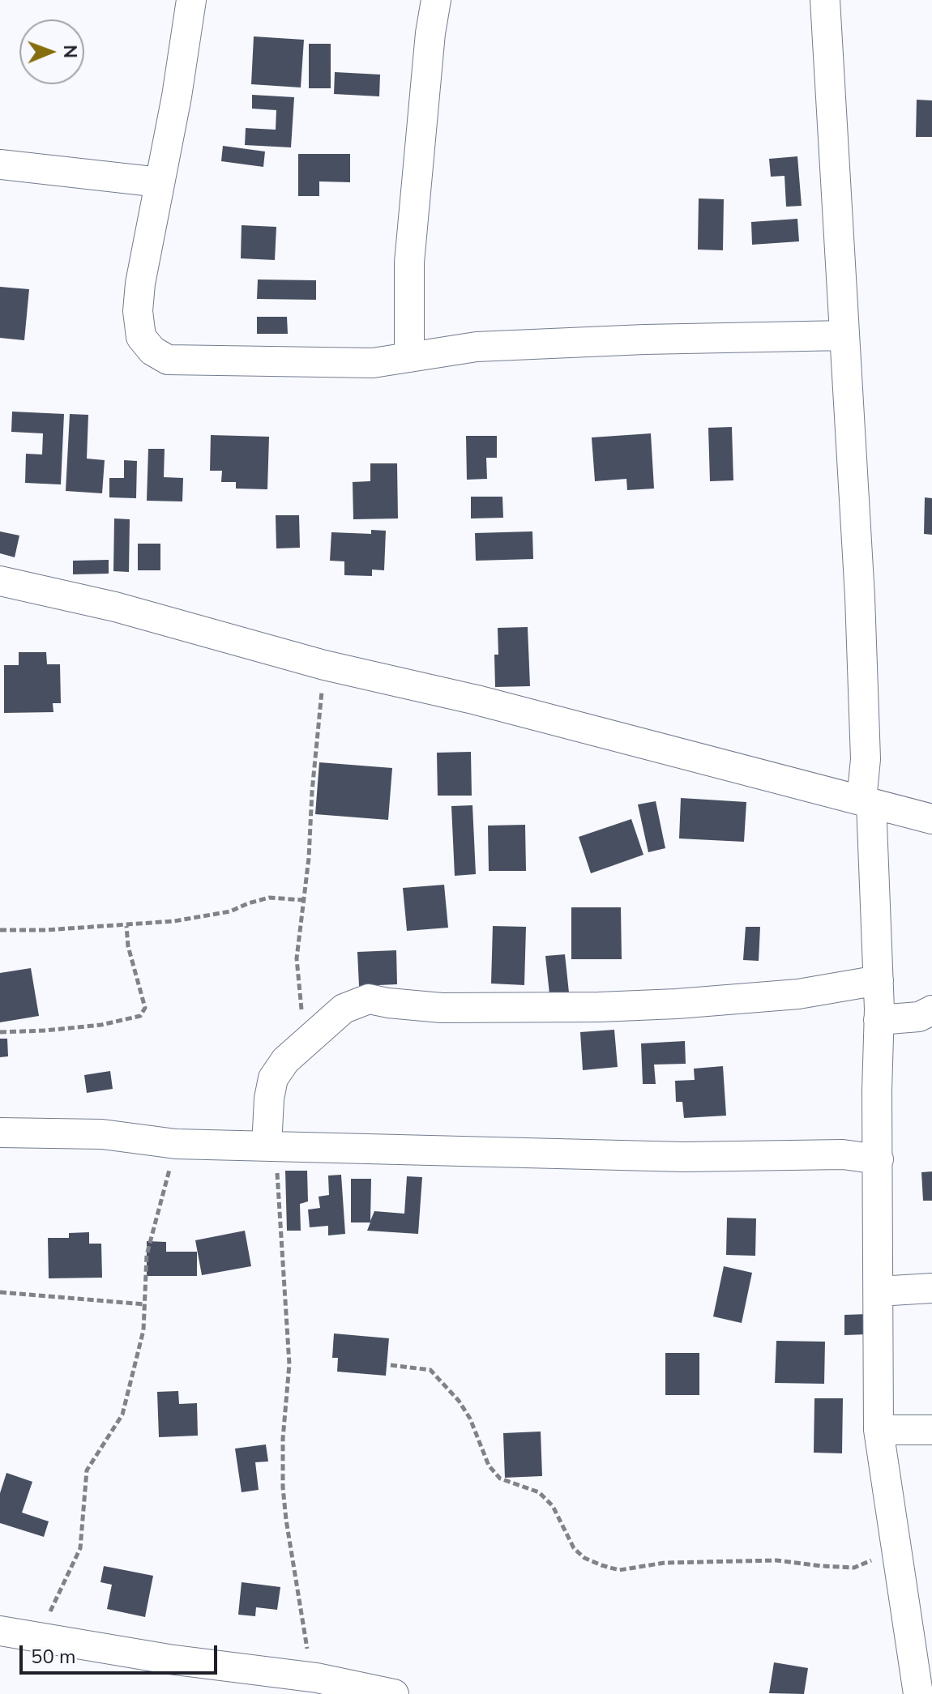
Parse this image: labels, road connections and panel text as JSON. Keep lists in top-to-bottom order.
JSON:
{
  "scale_bar": "50 m",
  "north": "right"
}
